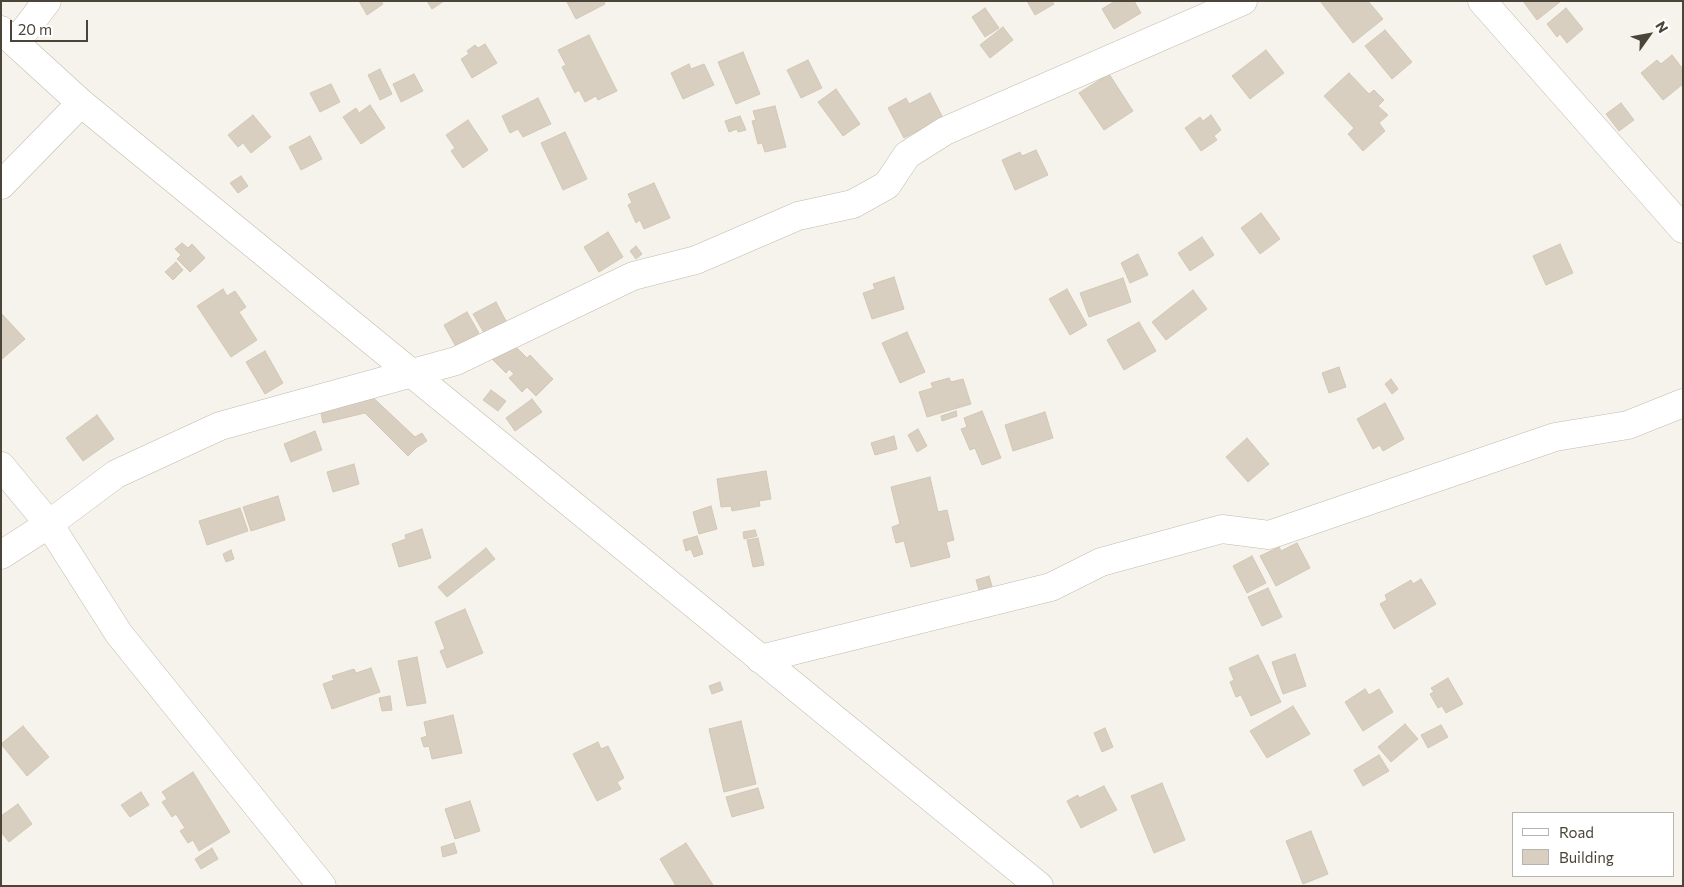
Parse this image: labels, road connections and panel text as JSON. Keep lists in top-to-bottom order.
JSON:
{
  "legend": ["Road", "Building"],
  "scale_bar": "20 m",
  "north": "top right"
}
